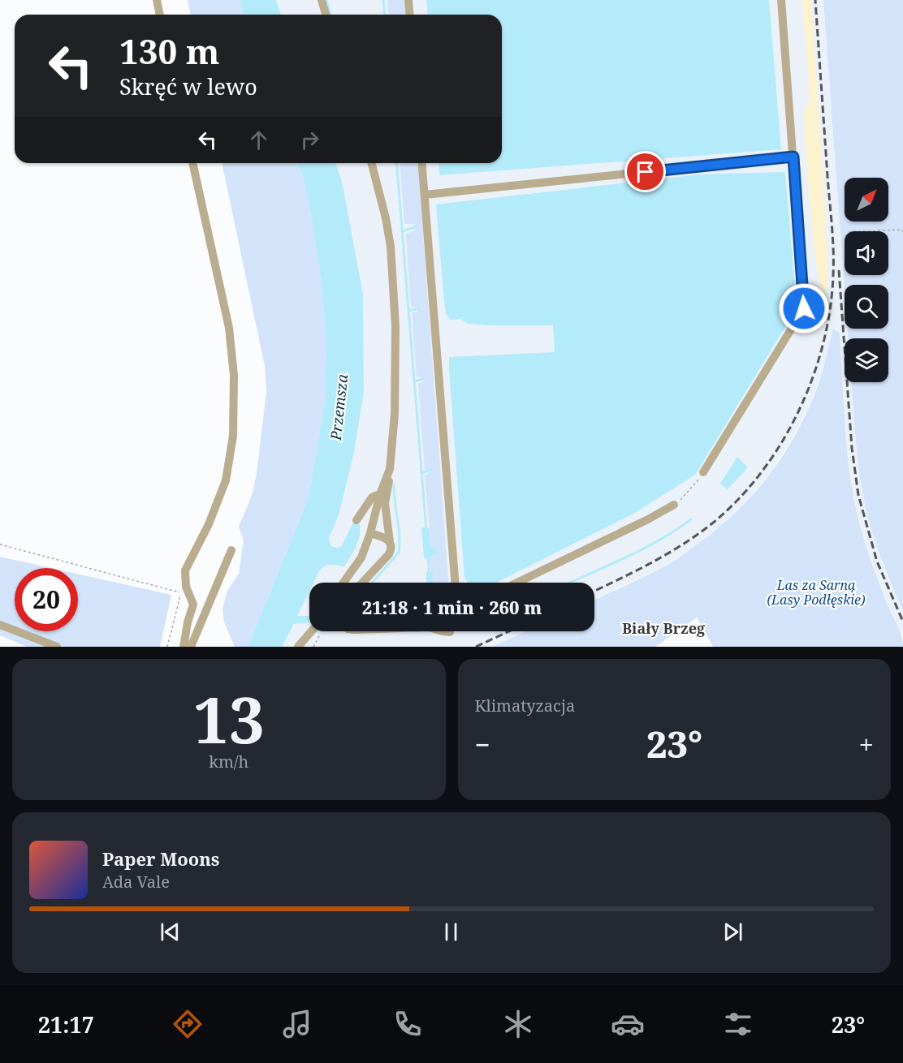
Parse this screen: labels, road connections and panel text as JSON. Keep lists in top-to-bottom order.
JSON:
{
  "districts": ["Biały Brzeg"],
  "water": ["Przemsza"],
  "parks": ["Las za Sarną (Lasy Podłęskie)"],
  "north": "top right",
  "page": {
    "turn": ["130 m", "Skręć w lewo"],
    "limit": "20",
    "trip": "21:18 · 1 min · 260 m",
    "tile": [
      ["13", "km/h"],
      "Klimatyzacja"
    ],
    "heat": ["−", "23°", "+"],
    "song": ["Paper Moons", "Ada Vale"],
    "tabs": ["21:17", "23°"]
  }
}
